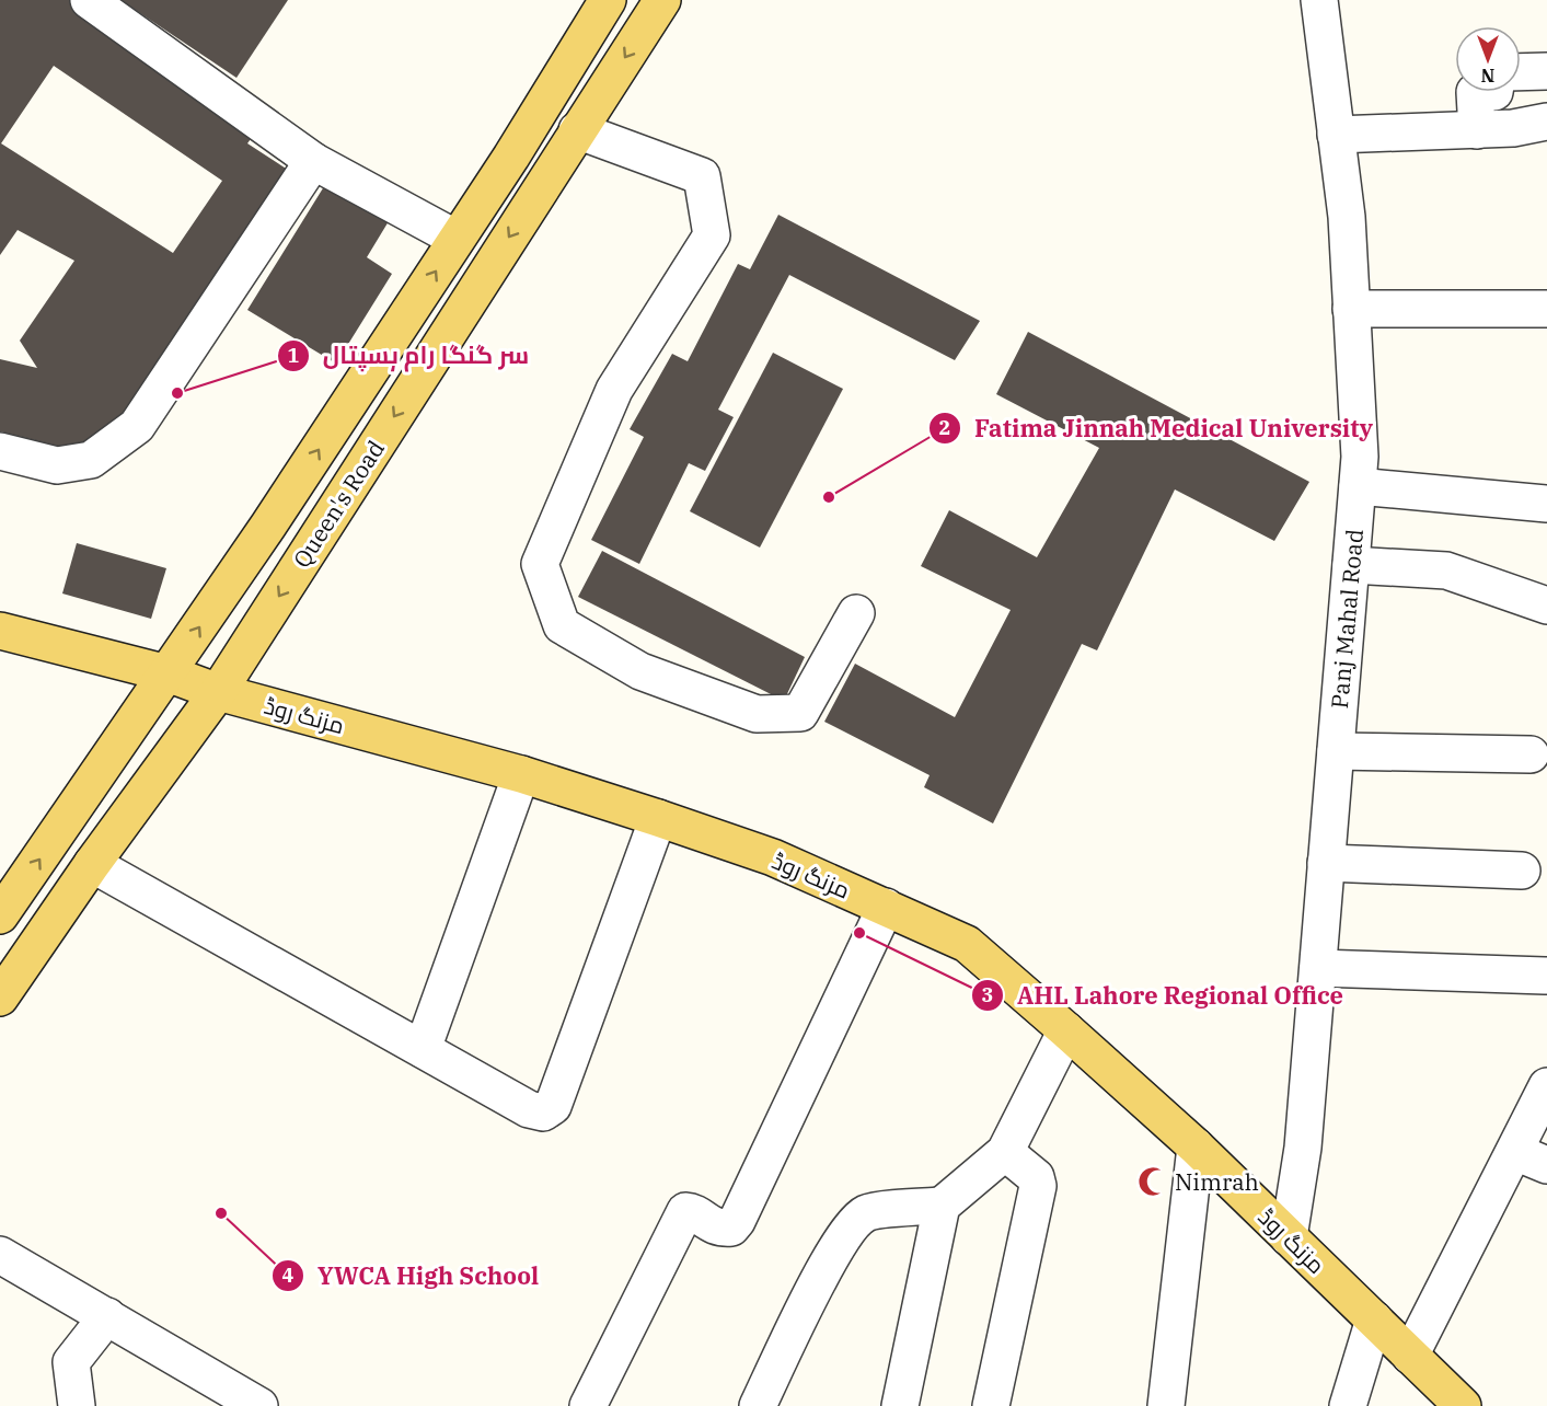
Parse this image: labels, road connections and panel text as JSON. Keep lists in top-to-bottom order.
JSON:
{
  "streets": {
    "main road": ["Queen's Road", "مزنگ روڈ"],
    "street": ["Panj Mahal Road"]
  },
  "crossings": [
    ["Queen's Road", "مزنگ روڈ"],
    ["Panj Mahal Road", "مزنگ روڈ"]
  ],
  "places": {
    "other": [
      "سر گنگا رام ہسپتال",
      "Fatima Jinnah Medical University",
      "AHL Lahore Regional Office",
      "YWCA High School"
    ],
    "mosque": ["Nimrah"]
  },
  "north": "bottom"
}
